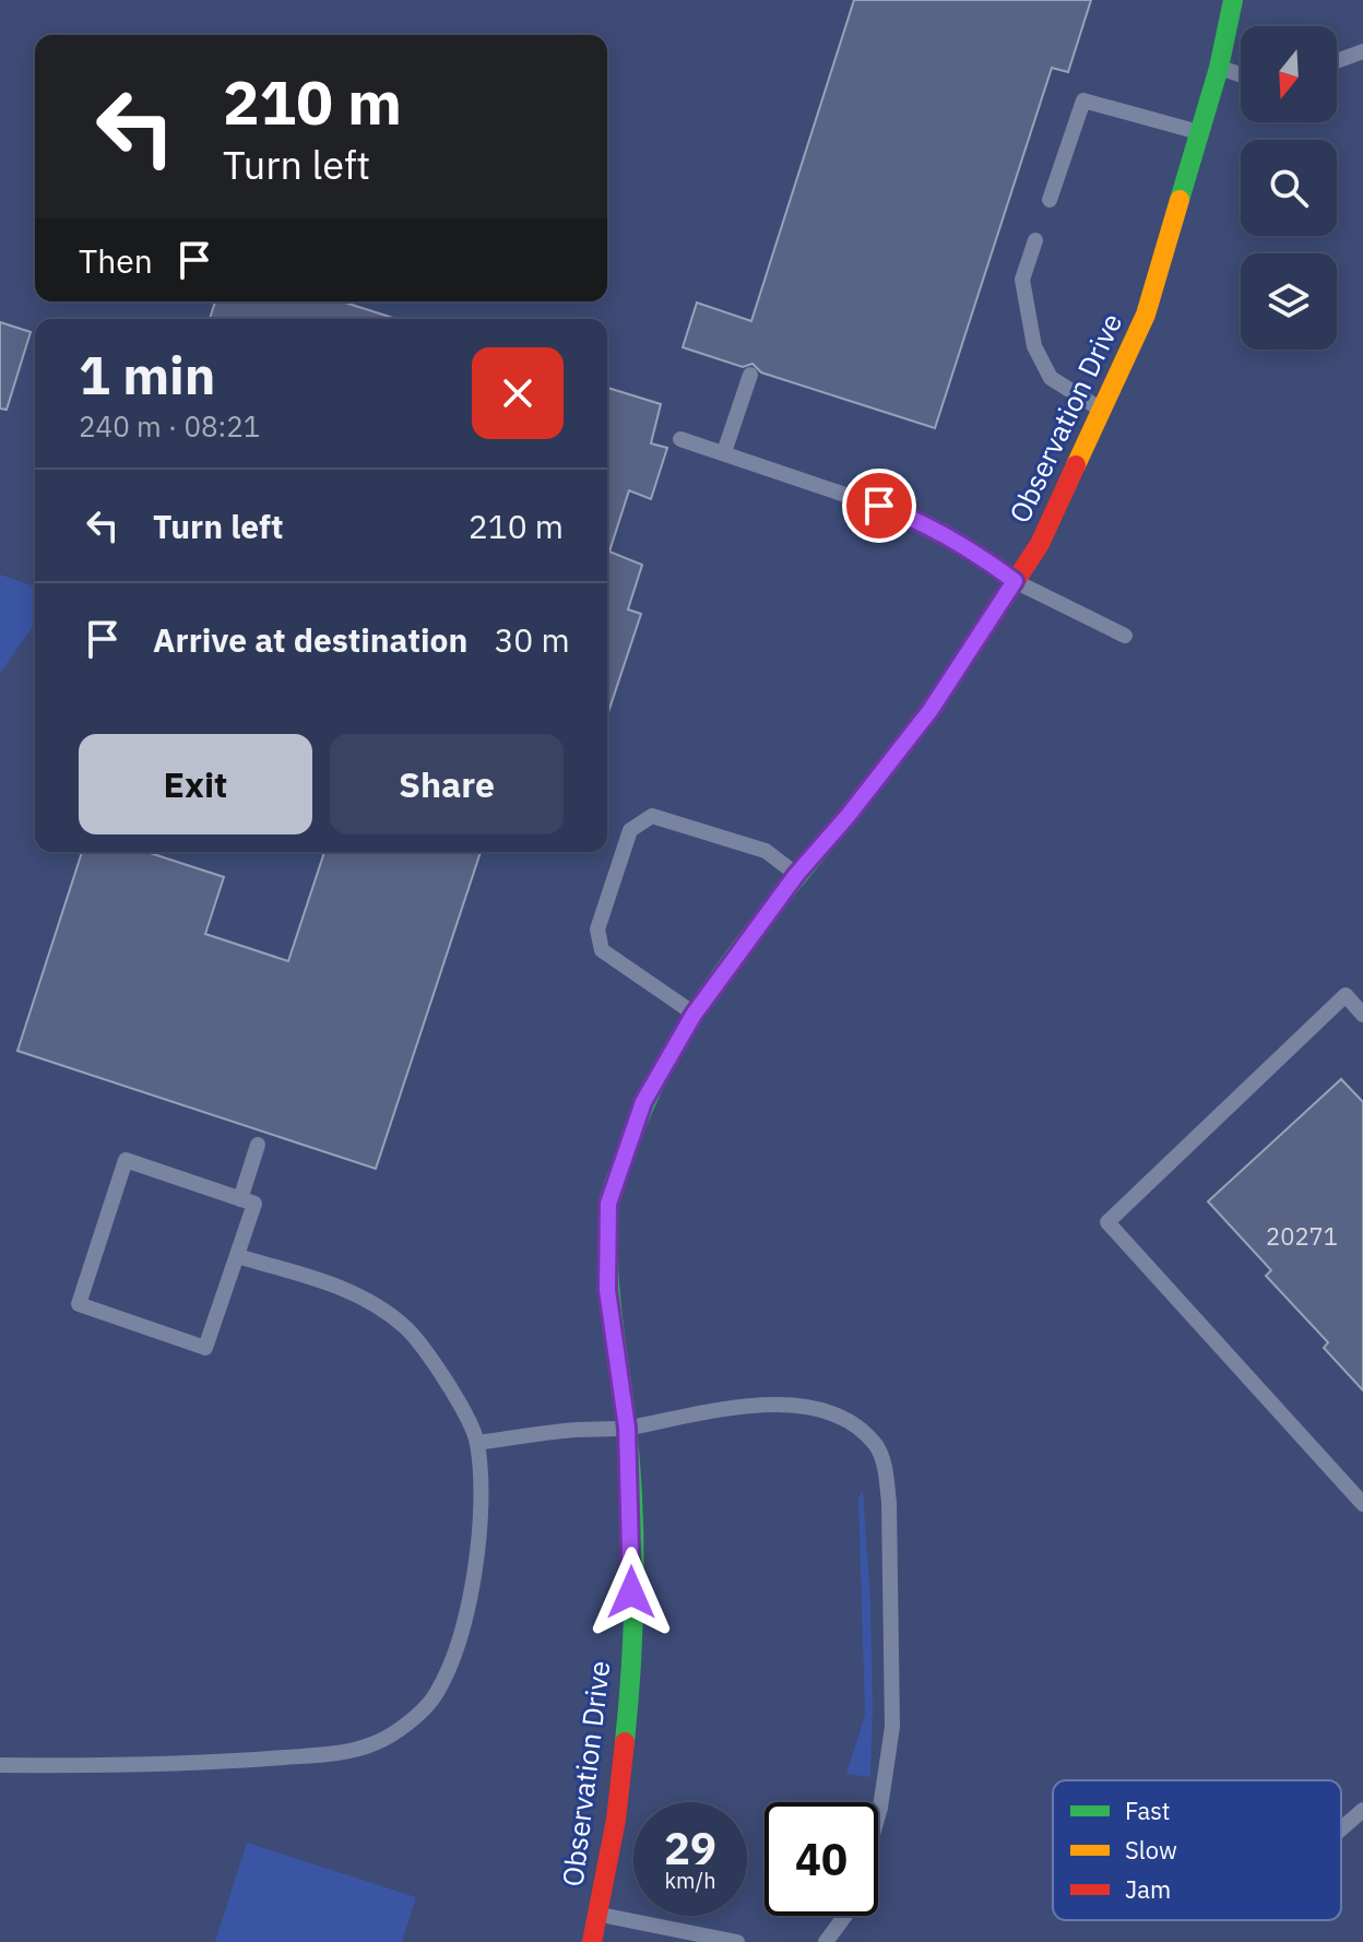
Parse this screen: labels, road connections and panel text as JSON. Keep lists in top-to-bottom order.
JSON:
{
  "streets": {
    "street": ["Observation Drive"]
  },
  "house_numbers": ["20271"],
  "legend": ["Fast", "Slow", "Jam"],
  "north": "bottom",
  "page": {
    "turn": ["210 m", "Turn left"],
    "then": "Then",
    "heading": ["1 min", "240 m · 08:21"],
    "list": [
      {
        "name": "Turn left",
        "value": "210 m"
      },
      {
        "name": "Arrive at destination",
        "value": "30 m"
      }
    ],
    "buttons": ["Exit", "Share"],
    "speed": "29 km/h",
    "limit": "40"
  }
}
